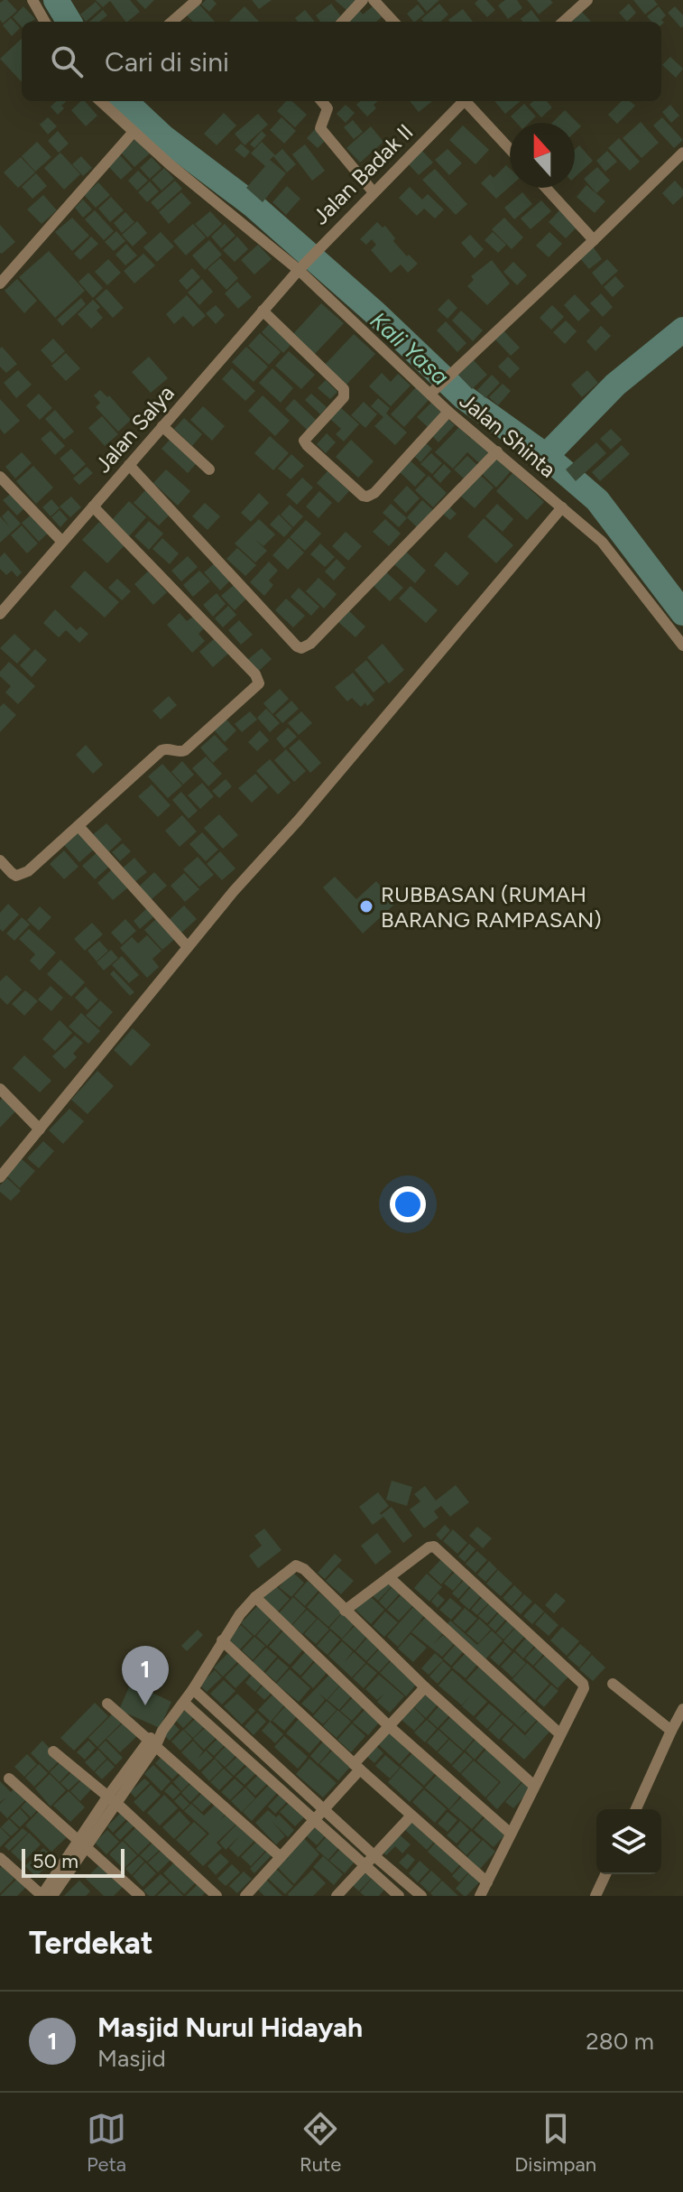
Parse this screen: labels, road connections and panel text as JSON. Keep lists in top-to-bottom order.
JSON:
{
  "streets": {
    "street": ["Jalan Badak II", "Jalan Salya", "Jalan Shinta"]
  },
  "crossings": [
    ["Jalan Badak II", "Jalan Salya"],
    ["Jalan Badak II", "Jalan Shinta"],
    ["Jalan Salya", "Jalan Shinta"]
  ],
  "water": ["Kali Yasa"],
  "places": ["RUBBASAN (RUMAH BARANG RAMPASAN)"],
  "scale_bar": "50 m",
  "north": "top",
  "page": {
    "search": "Cari di sini",
    "pins": "1",
    "scale": "50 m",
    "heading": "Terdekat",
    "list": [
      {
        "mark": "1",
        "name": "Masjid Nurul Hidayah",
        "note": "Masjid",
        "value": "280 m"
      }
    ],
    "nav": ["Peta", "Rute", "Disimpan"]
  }
}
